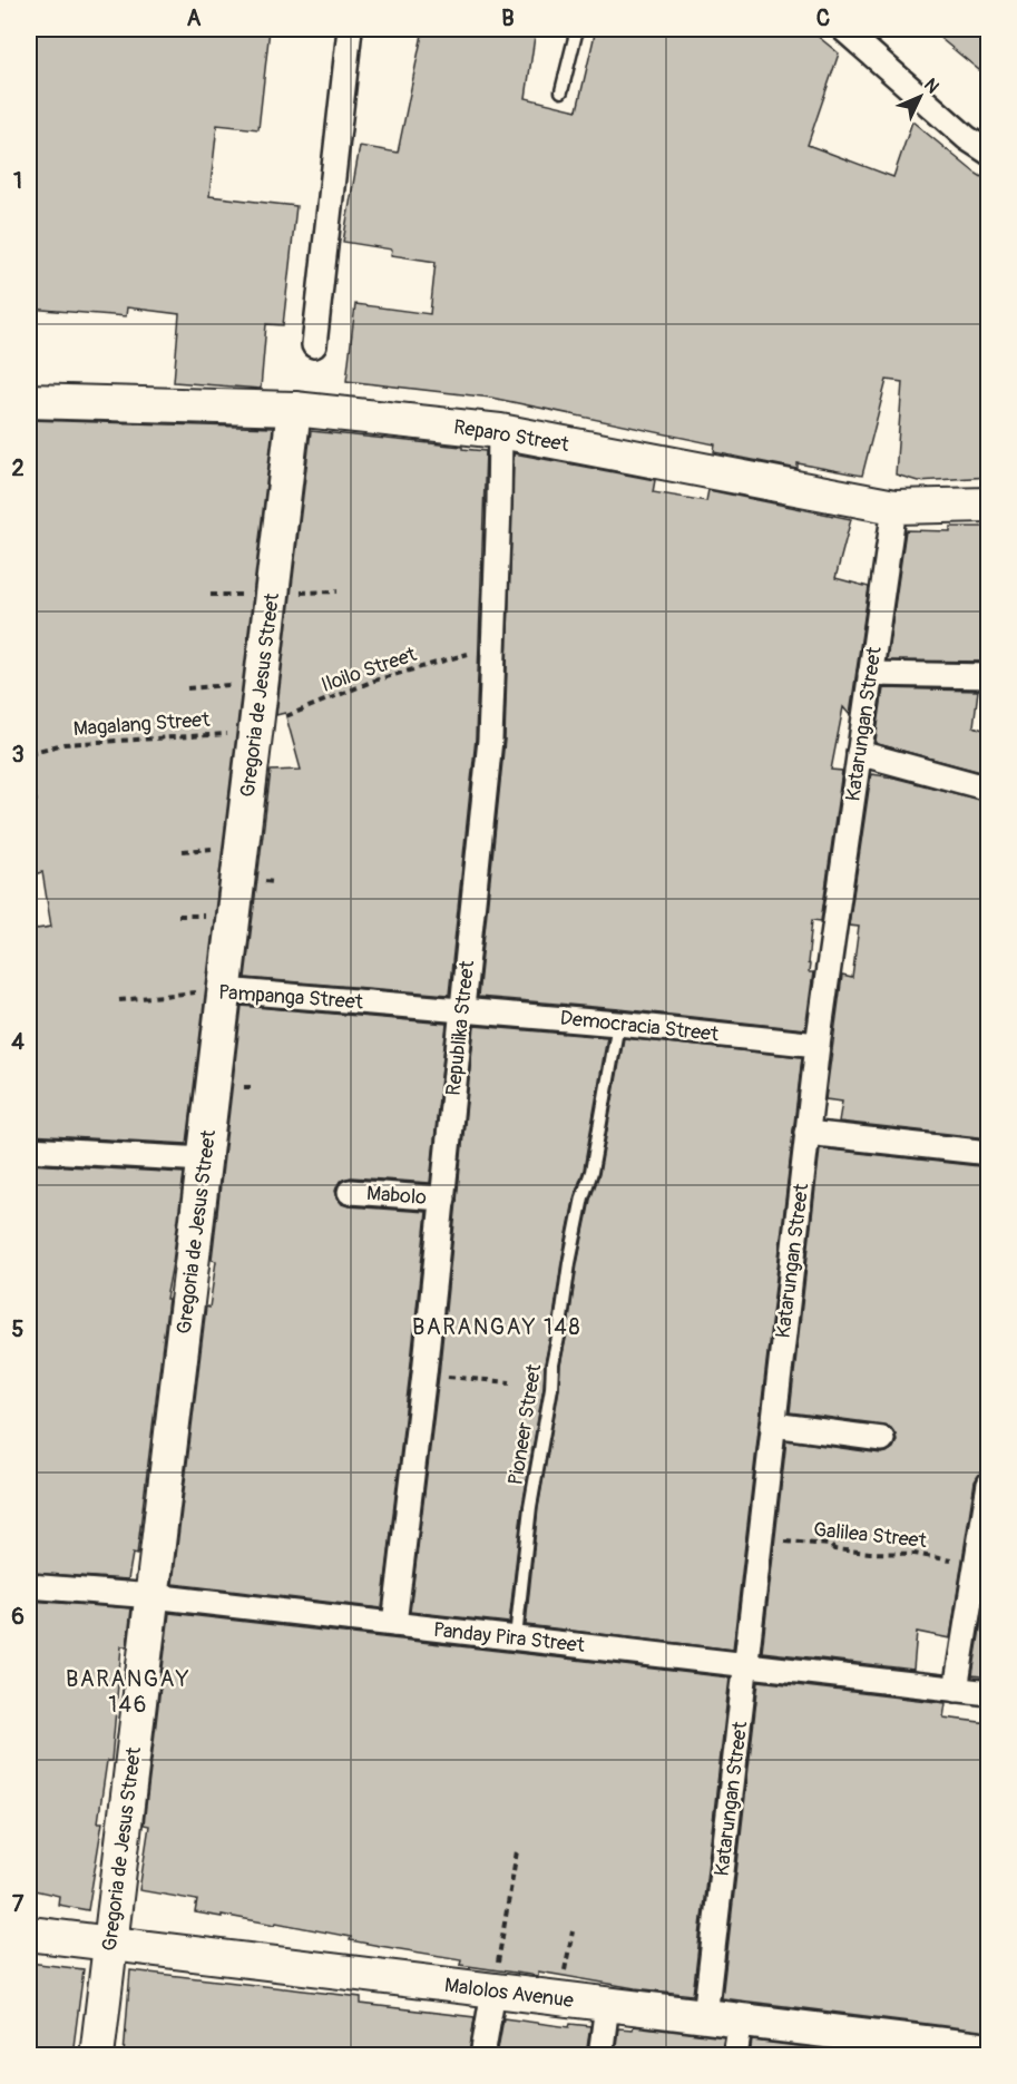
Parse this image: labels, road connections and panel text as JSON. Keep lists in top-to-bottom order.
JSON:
{
  "streets": {
    "street": [
      "Reparo Street",
      "Gregoria de Jesus Street",
      "Katarungan Street",
      "Pampanga Street",
      "Democracia Street",
      "Republika Street",
      "Mabolo",
      "Panday Pira Street",
      "Malolos Avenue"
    ],
    "lane": ["Pioneer Street"],
    "path": ["Iloilo Street", "Magalang Street", "Galilea Street"]
  },
  "crossings": [
    ["Reparo Street", "Gregoria de Jesus Street"],
    ["Reparo Street", "Katarungan Street"],
    ["Reparo Street", "Republika Street"],
    ["Iloilo Street", "Gregoria de Jesus Street"],
    ["Iloilo Street", "Magalang Street"],
    ["Iloilo Street", "Republika Street"],
    ["Gregoria de Jesus Street", "Magalang Street"],
    ["Gregoria de Jesus Street", "Pampanga Street"],
    ["Gregoria de Jesus Street", "Panday Pira Street"],
    ["Gregoria de Jesus Street", "Malolos Avenue"],
    ["Katarungan Street", "Democracia Street"],
    ["Katarungan Street", "Galilea Street"],
    ["Katarungan Street", "Panday Pira Street"],
    ["Katarungan Street", "Malolos Avenue"],
    ["Pampanga Street", "Democracia Street"],
    ["Pampanga Street", "Republika Street"],
    ["Democracia Street", "Republika Street"],
    ["Democracia Street", "Pioneer Street"],
    ["Republika Street", "Mabolo"],
    ["Republika Street", "Panday Pira Street"],
    ["Pioneer Street", "Panday Pira Street"]
  ],
  "districts": ["BARANGAY 148", "BARANGAY 146"],
  "north": "top right",
  "grid": {
    "columns": ["A", "B", "C"],
    "rows": [
      "1",
      "2",
      "3",
      "4",
      "5",
      "6",
      "7"
    ]
  }
}
